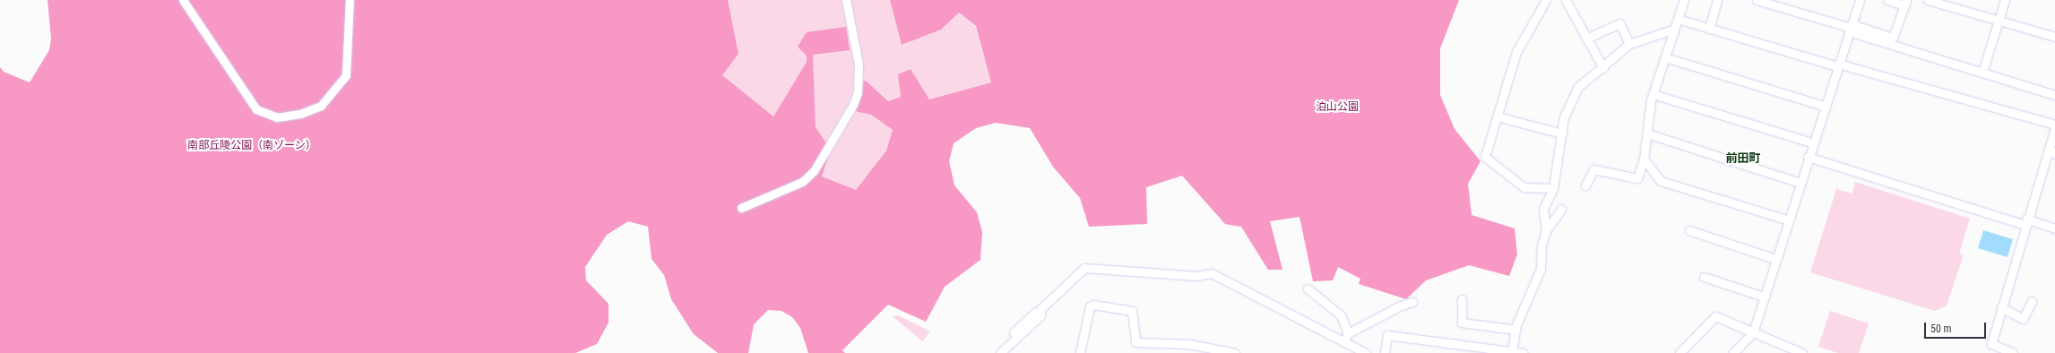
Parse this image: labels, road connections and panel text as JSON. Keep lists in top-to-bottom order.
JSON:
{
  "districts": ["前田町"],
  "parks": ["泊山公園", "南部丘陵公園（南ゾーン）"],
  "scale_bar": "50 m"
}
